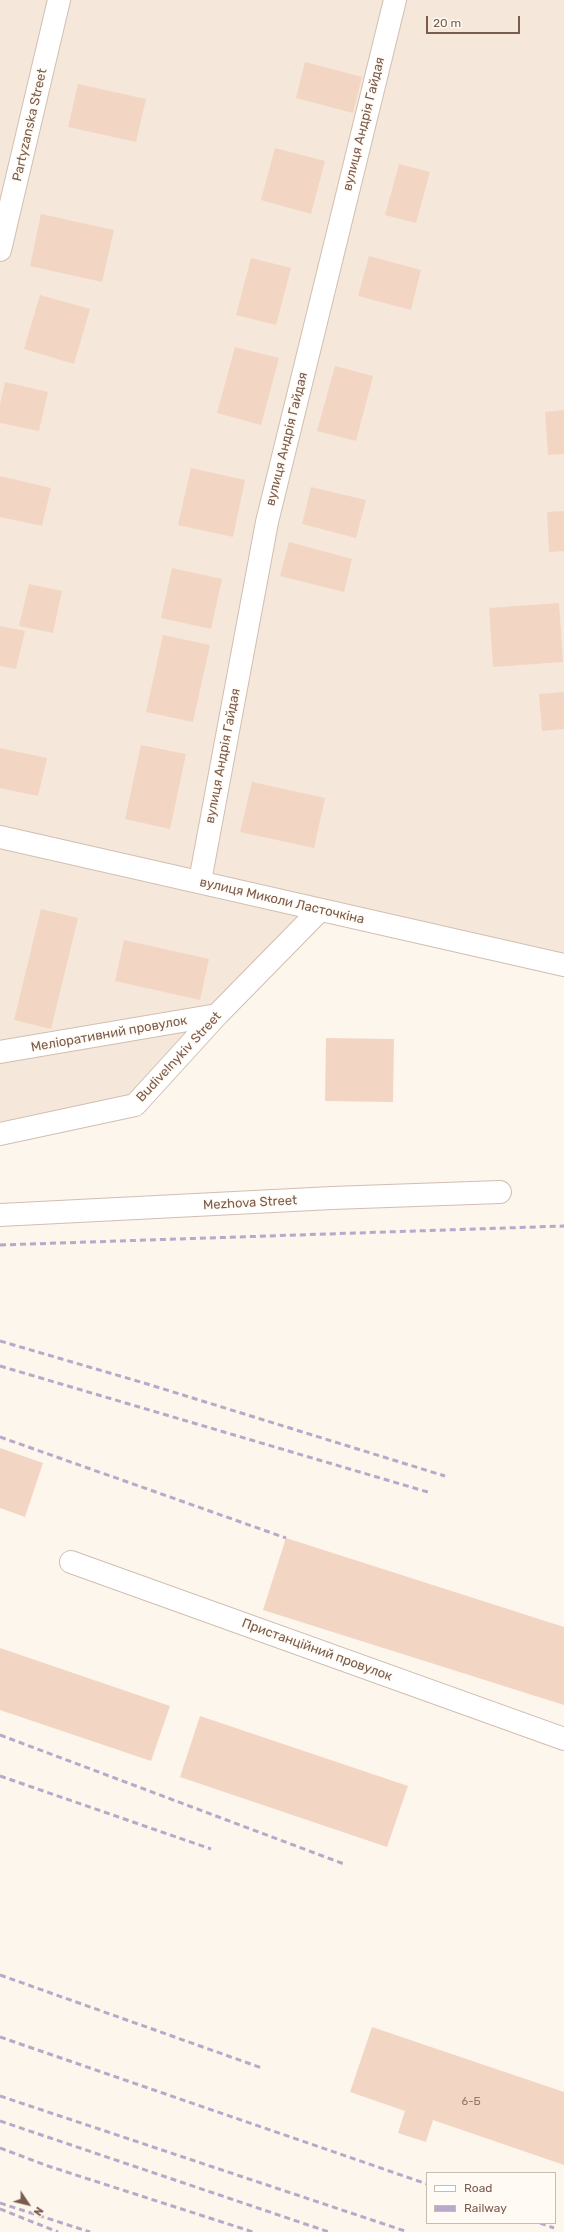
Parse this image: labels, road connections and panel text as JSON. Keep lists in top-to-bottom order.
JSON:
{
  "streets": {
    "street": [
      "вулиця Андрія Гайдая",
      "Partyzanska Street",
      "вулиця Миколи Ласточкіна",
      "Меліоративний провулок",
      "Budivelnykiv Street",
      "Mezhova Street",
      "Пристанційний провулок"
    ]
  },
  "crossings": [
    ["вулиця Андрія Гайдая", "вулиця Миколи Ласточкіна"],
    ["вулиця Миколи Ласточкіна", "Budivelnykiv Street"],
    ["Меліоративний провулок", "Budivelnykiv Street"]
  ],
  "house_numbers": ["6-Б"],
  "legend": ["Road", "Railway"],
  "scale_bar": "20 m",
  "north": "bottom right"
}
